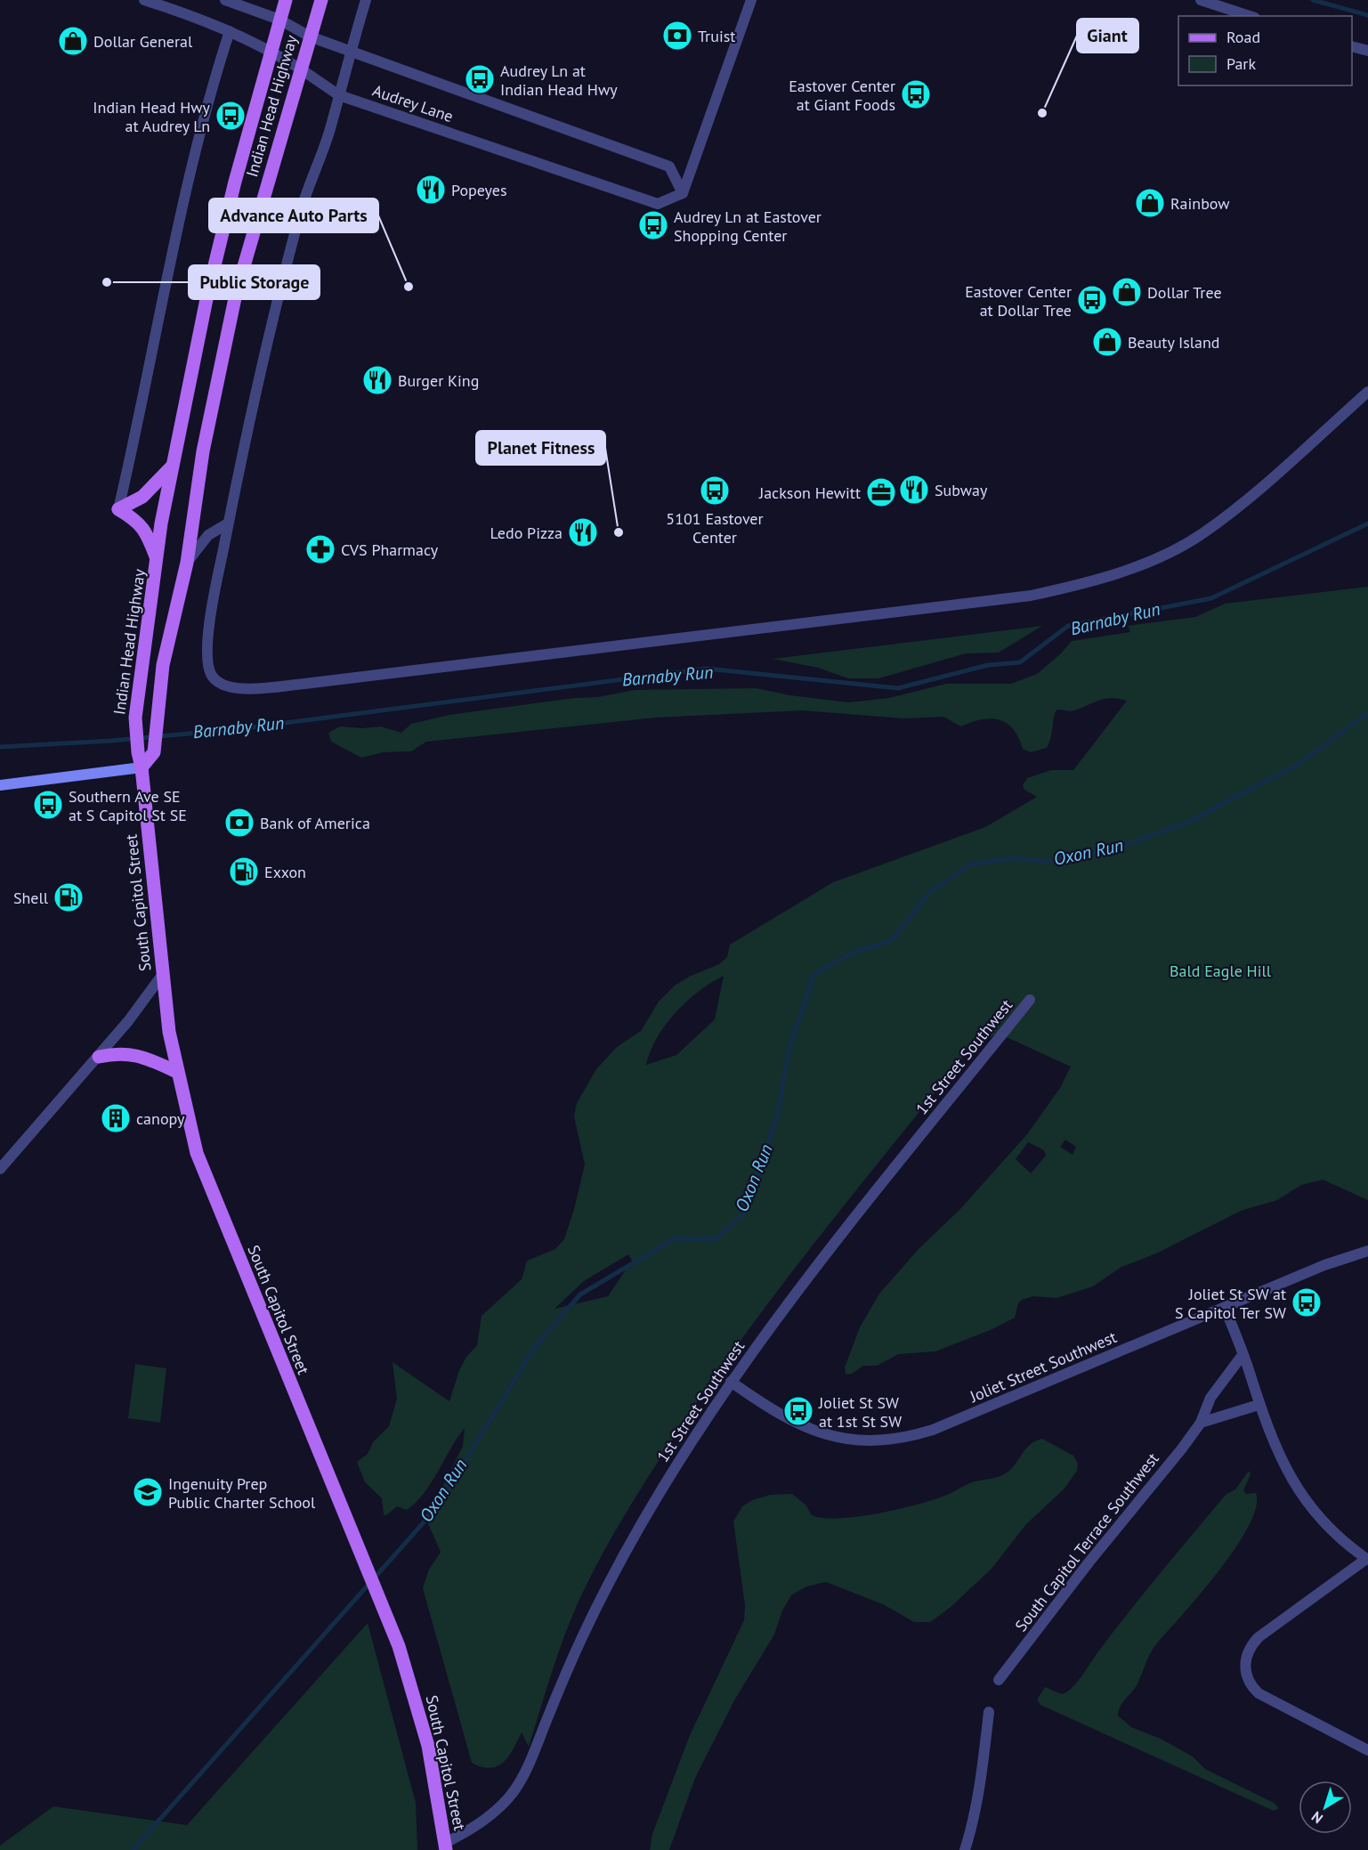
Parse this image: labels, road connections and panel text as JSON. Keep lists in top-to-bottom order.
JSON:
{
  "streets": {
    "main road": ["Indian Head Highway", "South Capitol Street"],
    "street": [
      "Audrey Lane",
      "1st Street Southwest",
      "Joliet Street Southwest",
      "South Capitol Terrace Southwest"
    ]
  },
  "crossings": [
    ["Audrey Lane", "Indian Head Highway"],
    ["Indian Head Highway", "South Capitol Street"],
    ["South Capitol Street", "1st Street Southwest"],
    ["1st Street Southwest", "Joliet Street Southwest"]
  ],
  "water": ["Barnaby Run", "Oxon Run"],
  "parks": ["Bald Eagle Hill"],
  "places": {
    "bank": ["Truist", "Bank of America"],
    "shop": [
      "Dollar General",
      "Rainbow",
      "Dollar Tree",
      "Beauty Island"
    ],
    "bus stop": [
      "Audrey Ln at Indian Head Hwy",
      "Eastover Center at Giant Foods",
      "Indian Head Hwy at Audrey Ln",
      "Audrey Ln at Eastover Shopping Center",
      "Eastover Center at Dollar Tree",
      "5101 Eastover Center",
      "Southern Ave SE at S Capitol St SE",
      "Joliet St SW at S Capitol Ter SW",
      "Joliet St SW at 1st St SW"
    ],
    "other": [
      "Giant",
      "Public Storage",
      "Advance Auto Parts",
      "Planet Fitness"
    ],
    "restaurant": [
      "Popeyes",
      "Burger King",
      "Subway",
      "Ledo Pizza"
    ],
    "office": ["Jackson Hewitt"],
    "pharmacy": ["CVS Pharmacy"],
    "fuel station": ["Exxon", "Shell"],
    "building": ["canopy"],
    "school or university": ["Ingenuity Prep Public Charter School"]
  },
  "legend": ["Road", "Park"],
  "north": "bottom left"
}
